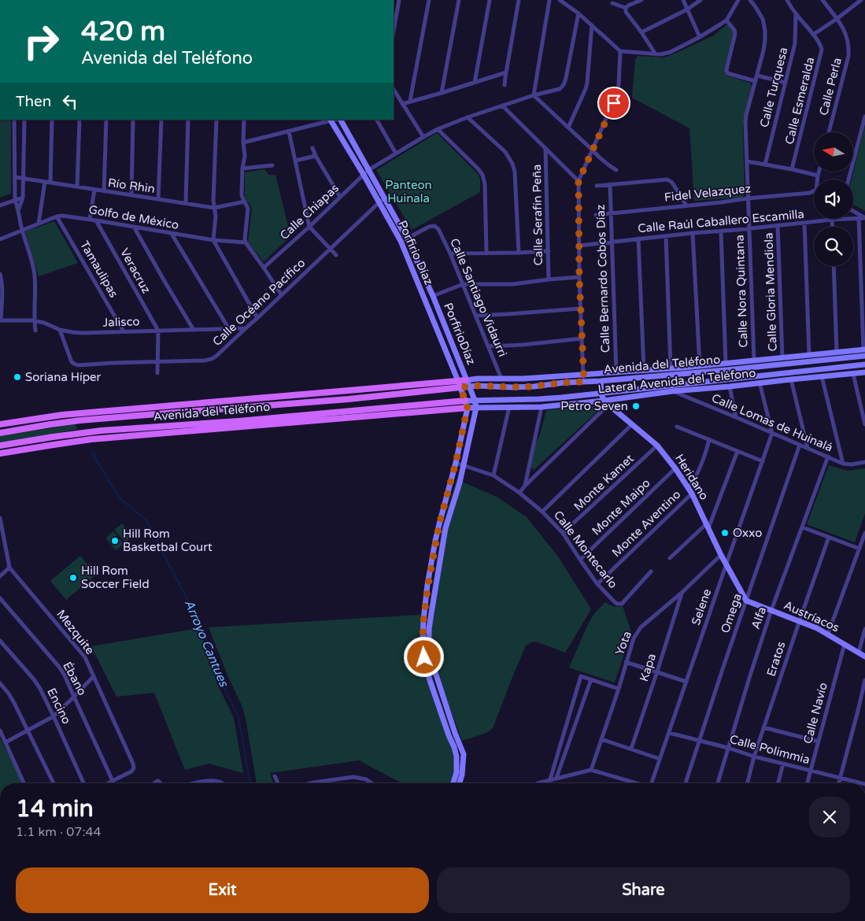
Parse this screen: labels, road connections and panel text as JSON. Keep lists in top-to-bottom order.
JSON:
{
  "streets": {
    "main road": ["Avenida del Teléfono"],
    "street": [
      "Calle Perla",
      "Calle Turquesa",
      "Calle Esmeralda",
      "Río Rhin",
      "Fidel Velazquez",
      "Calle Chiapas",
      "Calle Serafín Peña",
      "Golfo de México",
      "Calle Raúl Caballero Escamilla",
      "Porfirio Díaz",
      "Tamaulipas",
      "Veracruz",
      "Calle Bernardo Cobos Díaz",
      "Calle Nora Quintana",
      "Calle Gloria Mendiola",
      "Calle Santiago Vidaurri",
      "Calle Océano Pacífico",
      "Jalisco",
      "PorfirioDíaz",
      "Lateral Avenida del Teléfono",
      "Calle Lomas de Huinalá",
      "Heridano",
      "Monte Kamet",
      "Monte Maipo",
      "Monte Aventino",
      "Calle Montecarlo",
      "Selene",
      "Omega",
      "Austríacos",
      "Alfa",
      "Mezquite",
      "Yota",
      "Eratos",
      "Kapa",
      "Ébano",
      "Encino",
      "Calle Navío",
      "Calle Polimmia"
    ]
  },
  "crossings": [
    ["Calle Turquesa", "Calle Esmeralda"],
    ["Fidel Velazquez", "Calle Bernardo Cobos Díaz"],
    ["Fidel Velazquez", "Calle Nora Quintana"],
    ["Calle Chiapas", "Porfirio Díaz"],
    ["Calle Chiapas", "PorfirioDíaz"],
    ["Golfo de México", "Tamaulipas"],
    ["Golfo de México", "Veracruz"],
    ["Calle Raúl Caballero Escamilla", "Calle Bernardo Cobos Díaz"],
    ["Calle Raúl Caballero Escamilla", "Calle Nora Quintana"],
    ["Calle Raúl Caballero Escamilla", "Calle Gloria Mendiola"],
    ["Porfirio Díaz", "Calle Océano Pacífico"],
    ["Porfirio Díaz", "Avenida del Teléfono"],
    ["Porfirio Díaz", "Lateral Avenida del Teléfono"],
    ["Tamaulipas", "Jalisco"],
    ["Veracruz", "Jalisco"],
    ["Calle Bernardo Cobos Díaz", "Lateral Avenida del Teléfono"],
    ["Calle Nora Quintana", "Lateral Avenida del Teléfono"],
    ["Calle Gloria Mendiola", "Lateral Avenida del Teléfono"],
    ["Calle Santiago Vidaurri", "PorfirioDíaz"],
    ["Calle Santiago Vidaurri", "Lateral Avenida del Teléfono"],
    ["Calle Océano Pacífico", "Jalisco"],
    ["Calle Océano Pacífico", "PorfirioDíaz"],
    ["PorfirioDíaz", "Avenida del Teléfono"],
    ["PorfirioDíaz", "Lateral Avenida del Teléfono"],
    ["Avenida del Teléfono", "Lateral Avenida del Teléfono"],
    ["Lateral Avenida del Teléfono", "Calle Lomas de Huinalá"],
    ["Lateral Avenida del Teléfono", "Heridano"],
    ["Calle Lomas de Huinalá", "Selene"],
    ["Calle Lomas de Huinalá", "Omega"],
    ["Calle Lomas de Huinalá", "Alfa"],
    ["Heridano", "Monte Kamet"],
    ["Heridano", "Monte Maipo"],
    ["Heridano", "Monte Aventino"],
    ["Heridano", "Selene"],
    ["Heridano", "Omega"],
    ["Heridano", "Austríacos"],
    ["Heridano", "Yota"],
    ["Monte Kamet", "Calle Montecarlo"],
    ["Monte Maipo", "Calle Montecarlo"],
    ["Monte Aventino", "Calle Montecarlo"],
    ["Selene", "Calle Polimmia"],
    ["Omega", "Austríacos"],
    ["Omega", "Calle Polimmia"],
    ["Austríacos", "Alfa"],
    ["Austríacos", "Eratos"],
    ["Austríacos", "Calle Navío"],
    ["Alfa", "Calle Polimmia"],
    ["Mezquite", "Ébano"],
    ["Yota", "Kapa"],
    ["Eratos", "Calle Polimmia"],
    ["Calle Navío", "Calle Polimmia"]
  ],
  "water": ["Arroyo Cantues"],
  "parks": ["Panteon Huinala"],
  "places": [
    "Soriana Híper",
    "Petro Seven",
    "Oxxo",
    "Hill Rom Basketbal Court",
    "Hill Rom Soccer Field"
  ],
  "north": "left",
  "page": {
    "turn": ["420 m", "Avenida del Teléfono"],
    "then": "Then",
    "heading": ["14 min", "1.1 km · 07:44"],
    "buttons": ["Exit", "Share"]
  }
}
